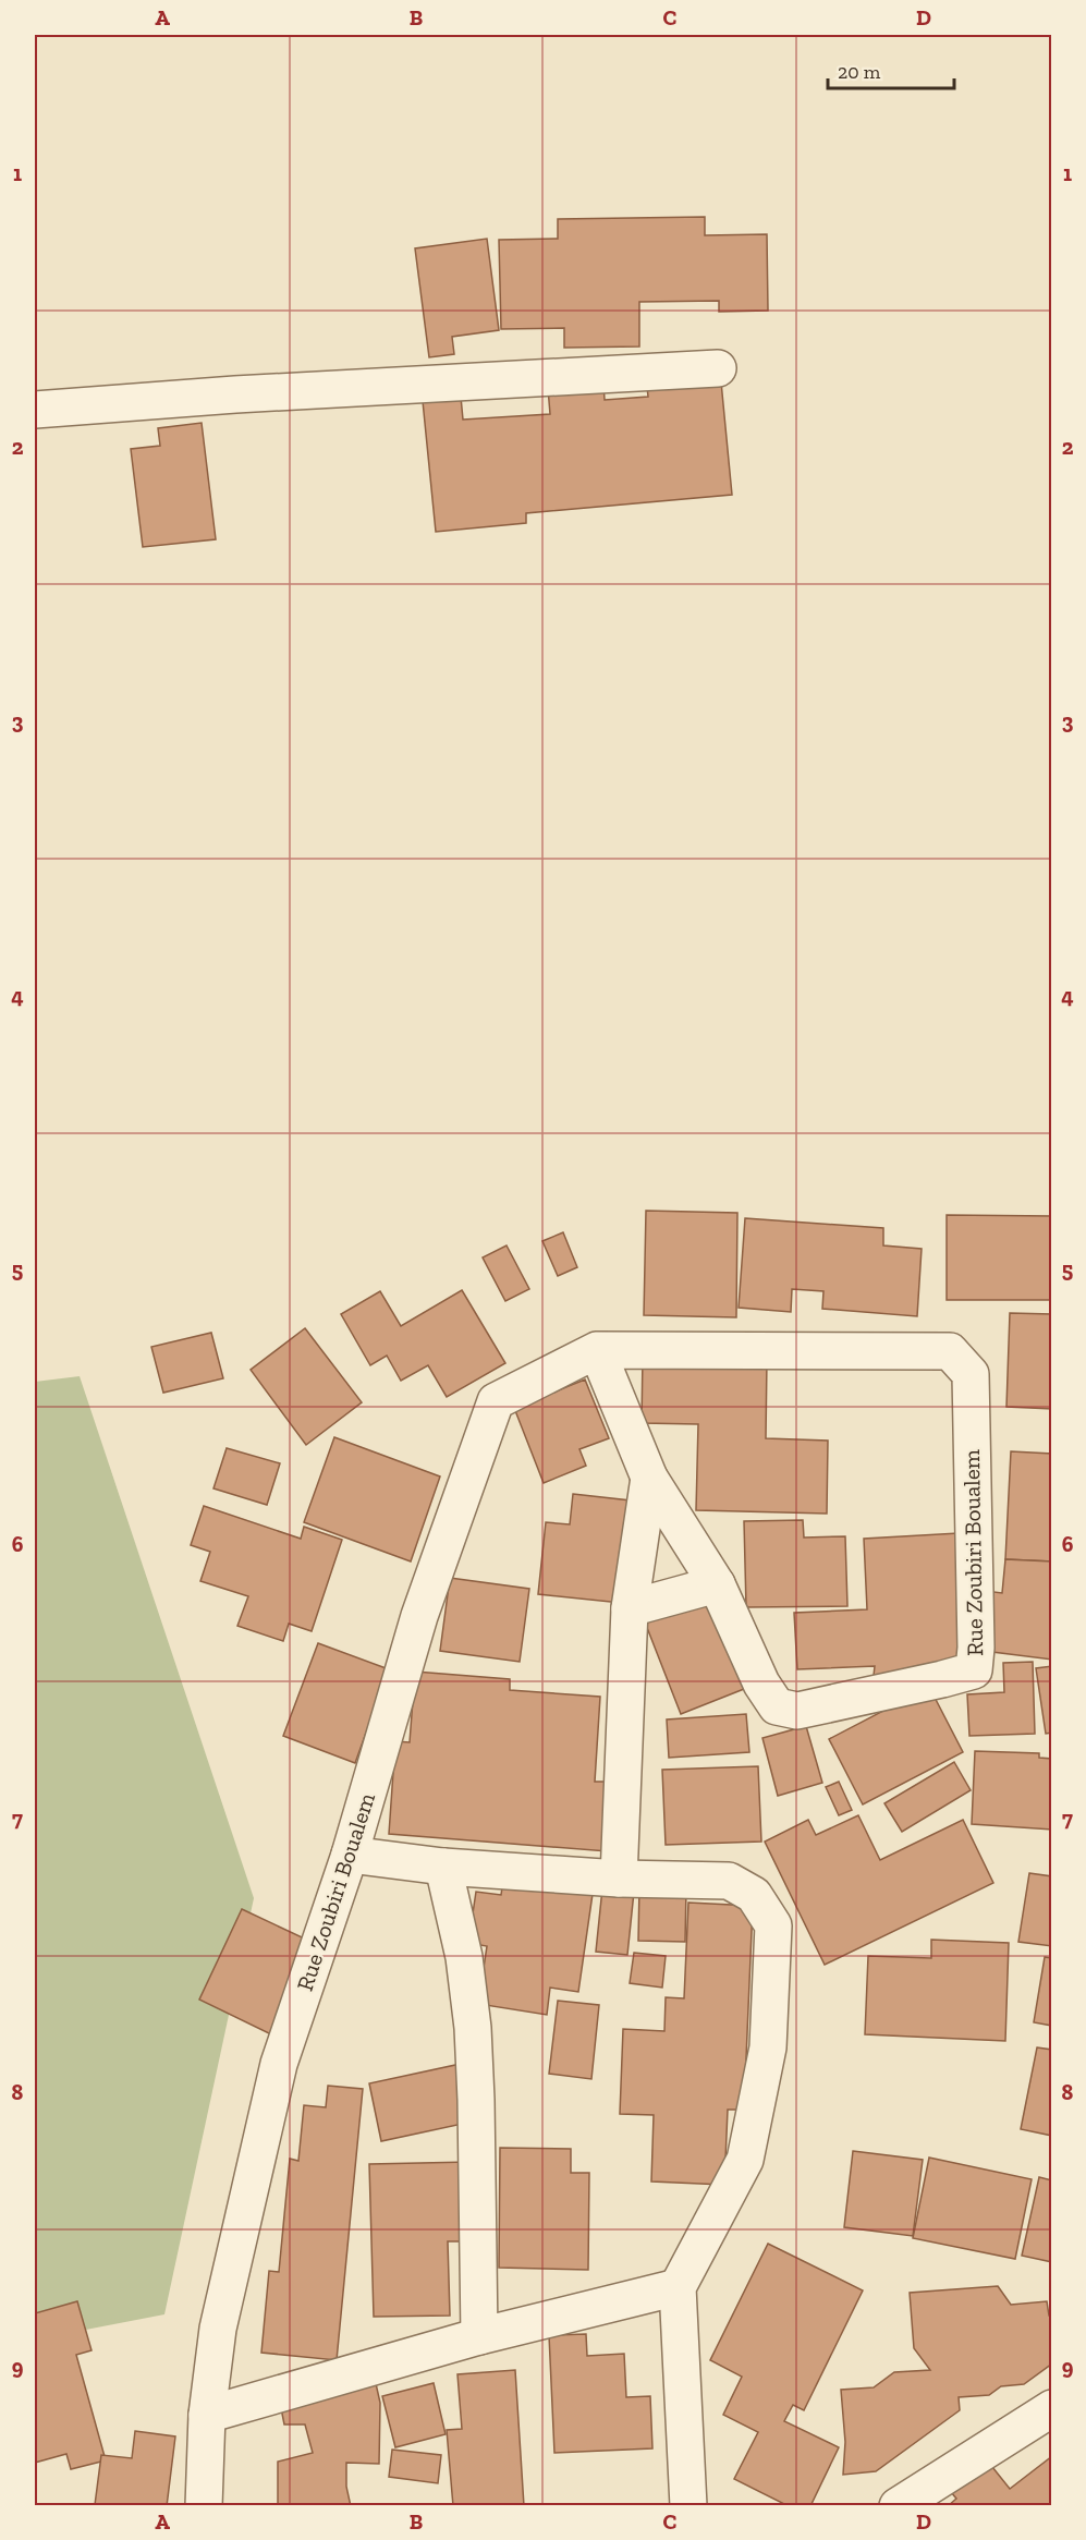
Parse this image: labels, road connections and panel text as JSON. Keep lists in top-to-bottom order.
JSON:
{
  "streets": {
    "street": ["Rue Zoubiri Boualem"]
  },
  "scale_bar": "20 m",
  "grid": {
    "columns": [
      "A",
      "B",
      "C",
      "D"
    ],
    "rows": [
      "1",
      "2",
      "3",
      "4",
      "5",
      "6",
      "7",
      "8",
      "9"
    ]
  }
}
